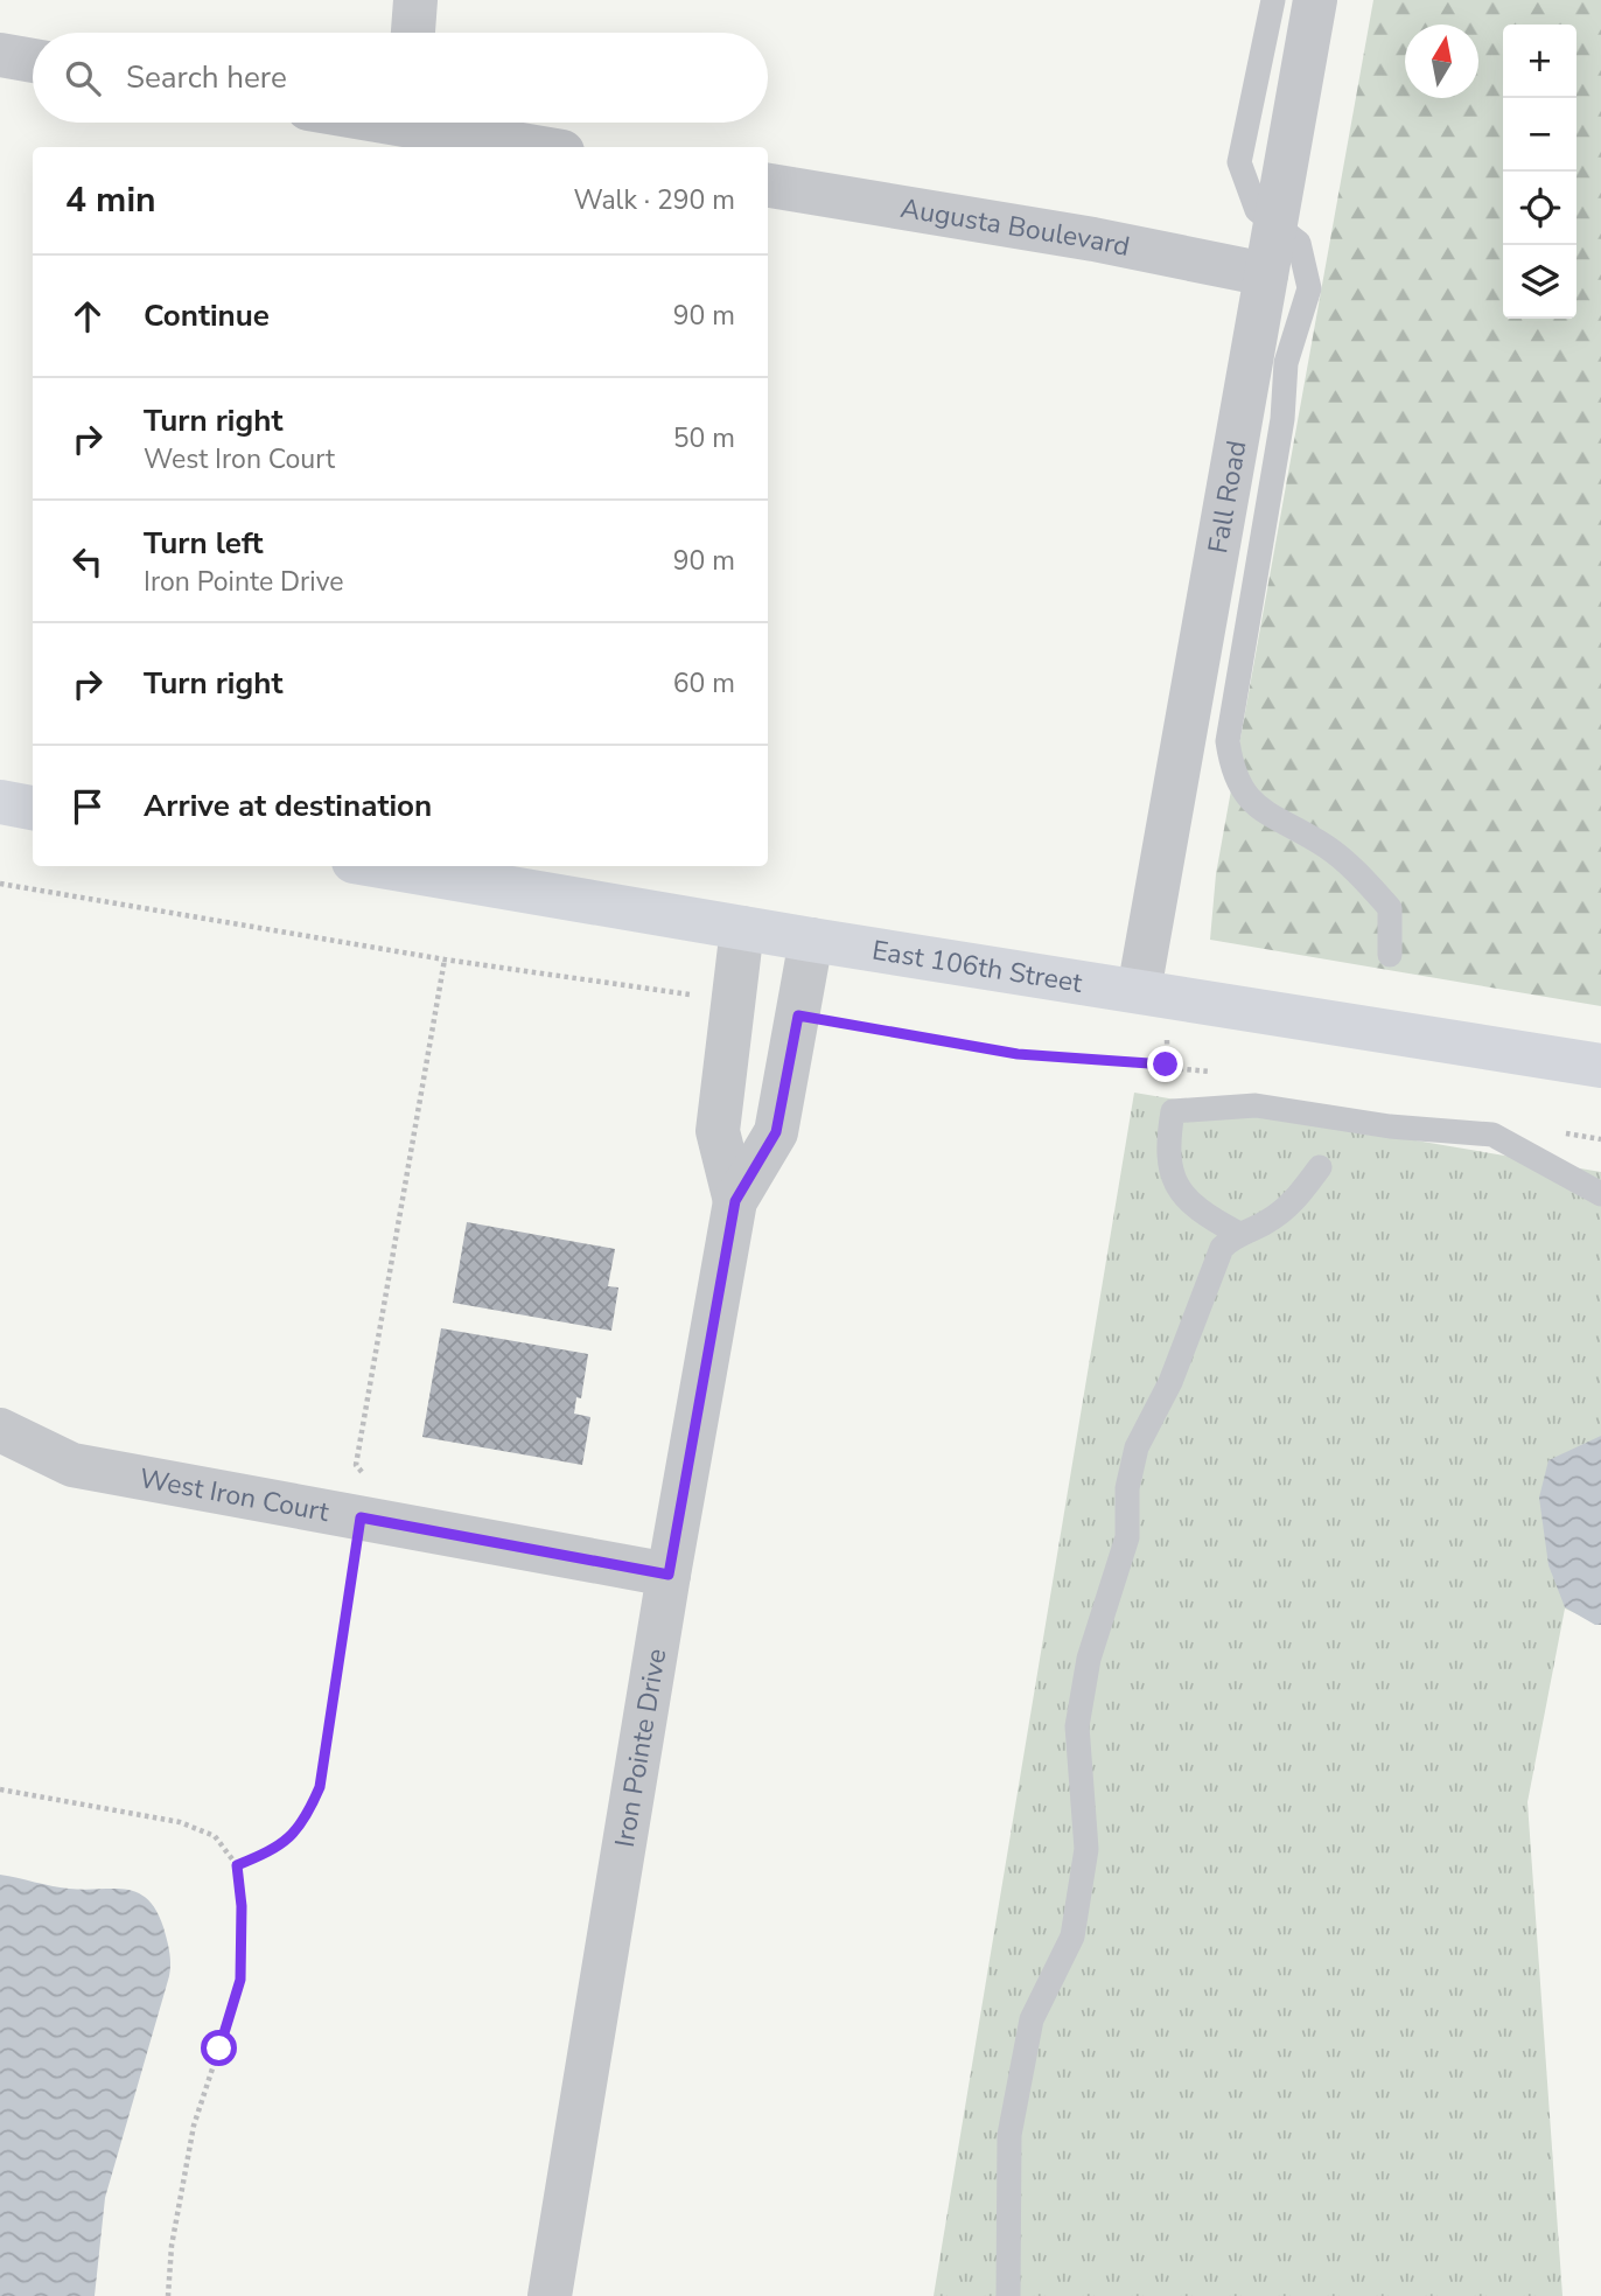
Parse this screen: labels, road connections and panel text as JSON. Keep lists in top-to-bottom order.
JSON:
{
  "streets": {
    "street": [
      "Augusta Boulevard",
      "Fall Road",
      "East 106th Street",
      "West Iron Court",
      "Iron Pointe Drive"
    ]
  },
  "crossings": [
    ["Augusta Boulevard", "Fall Road"],
    ["Fall Road", "East 106th Street"],
    ["East 106th Street", "Iron Pointe Drive"],
    ["West Iron Court", "Iron Pointe Drive"]
  ],
  "north": "top",
  "page": {
    "map_buttons": ["+", "−"],
    "search": "Search here",
    "heading": ["4 min", "Walk · 290 m"],
    "list": [
      ["Continue", "90 m"],
      ["Turn right", "West Iron Court", "50 m"],
      ["Turn left", "Iron Pointe Drive", "90 m"],
      ["Turn right", "60 m"],
      "Arrive at destination"
    ]
  }
}
